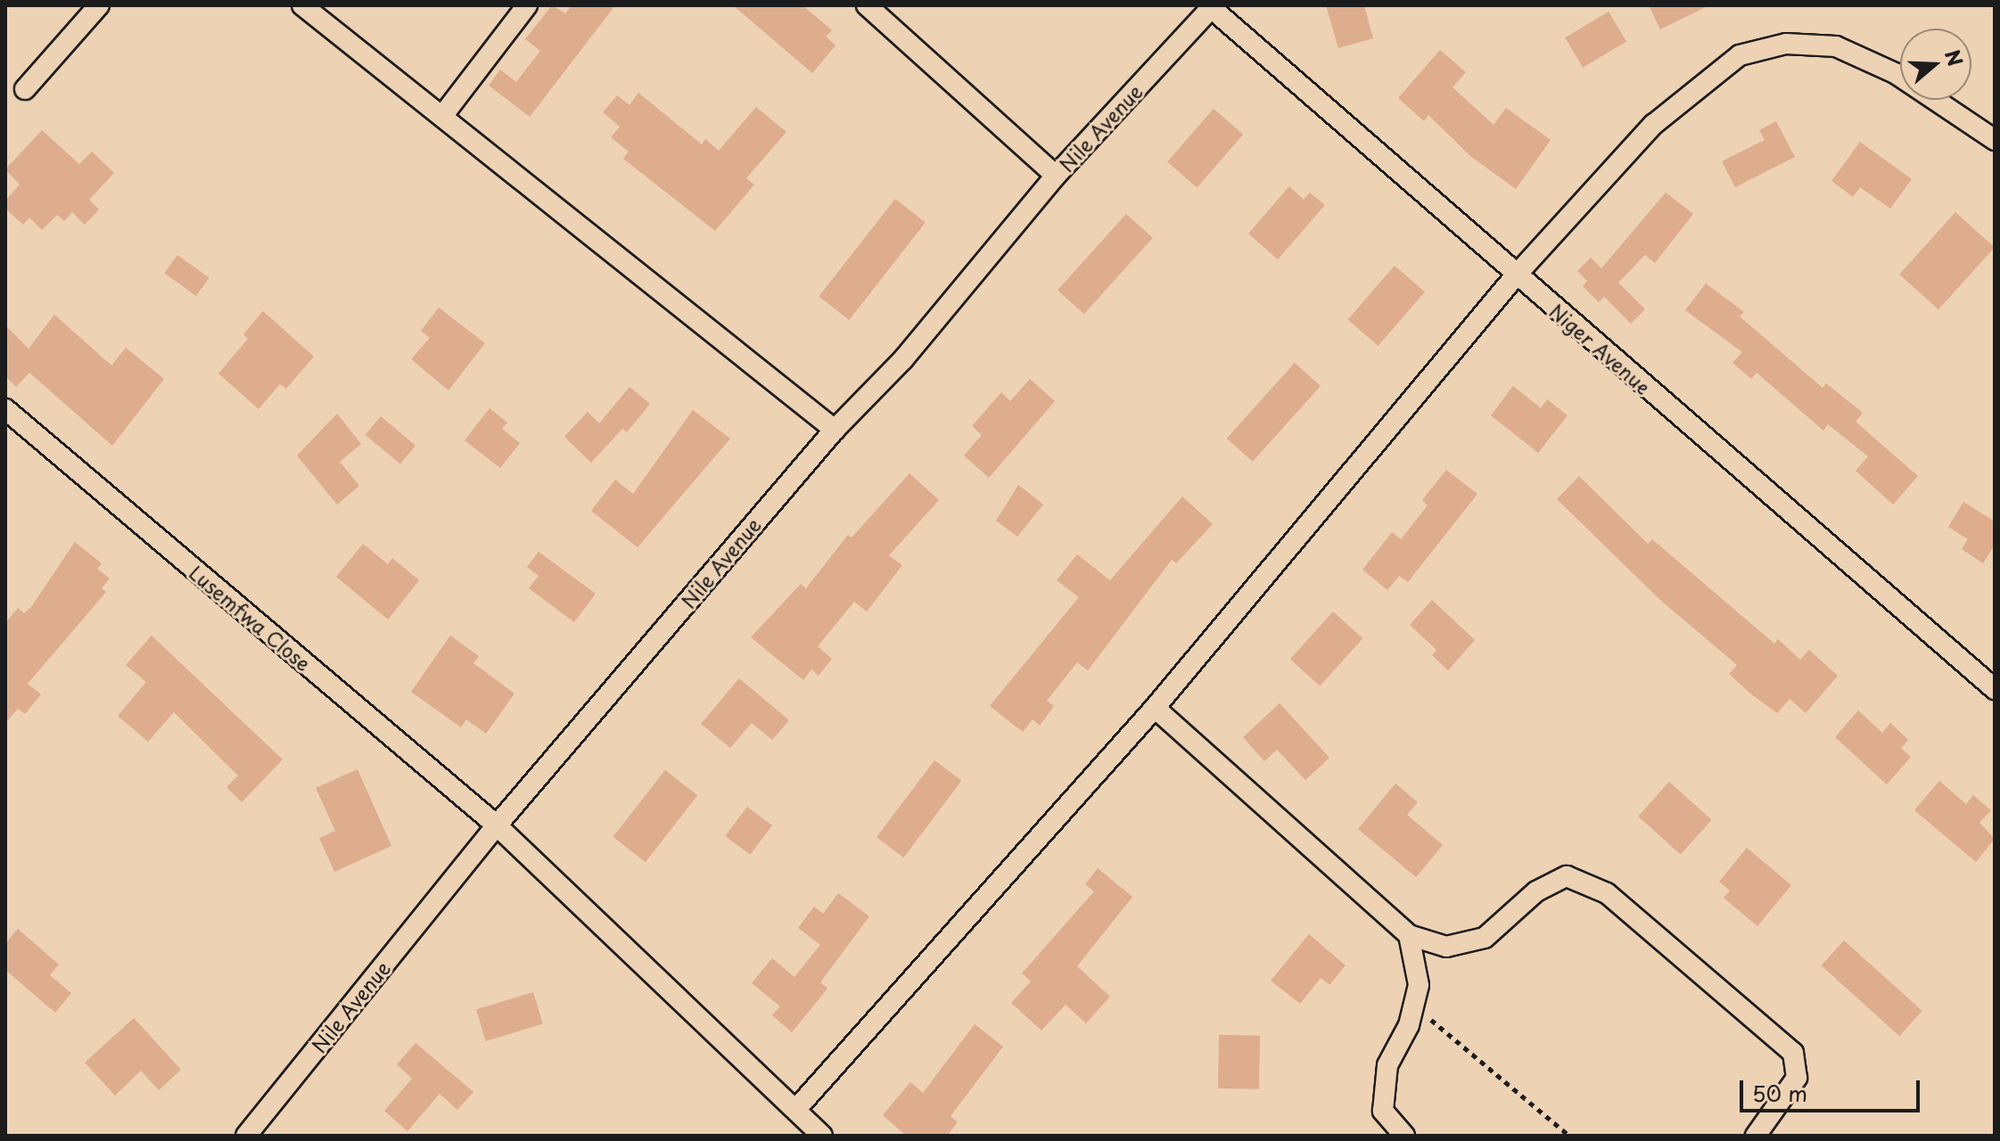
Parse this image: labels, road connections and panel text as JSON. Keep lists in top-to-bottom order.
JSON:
{
  "streets": {
    "street": ["Nile Avenue", "Niger Avenue", "Lusemfwa Close"]
  },
  "crossings": [
    ["Nile Avenue", "Niger Avenue"],
    ["Nile Avenue", "Lusemfwa Close"]
  ],
  "scale_bar": "50 m",
  "north": "right"
}
